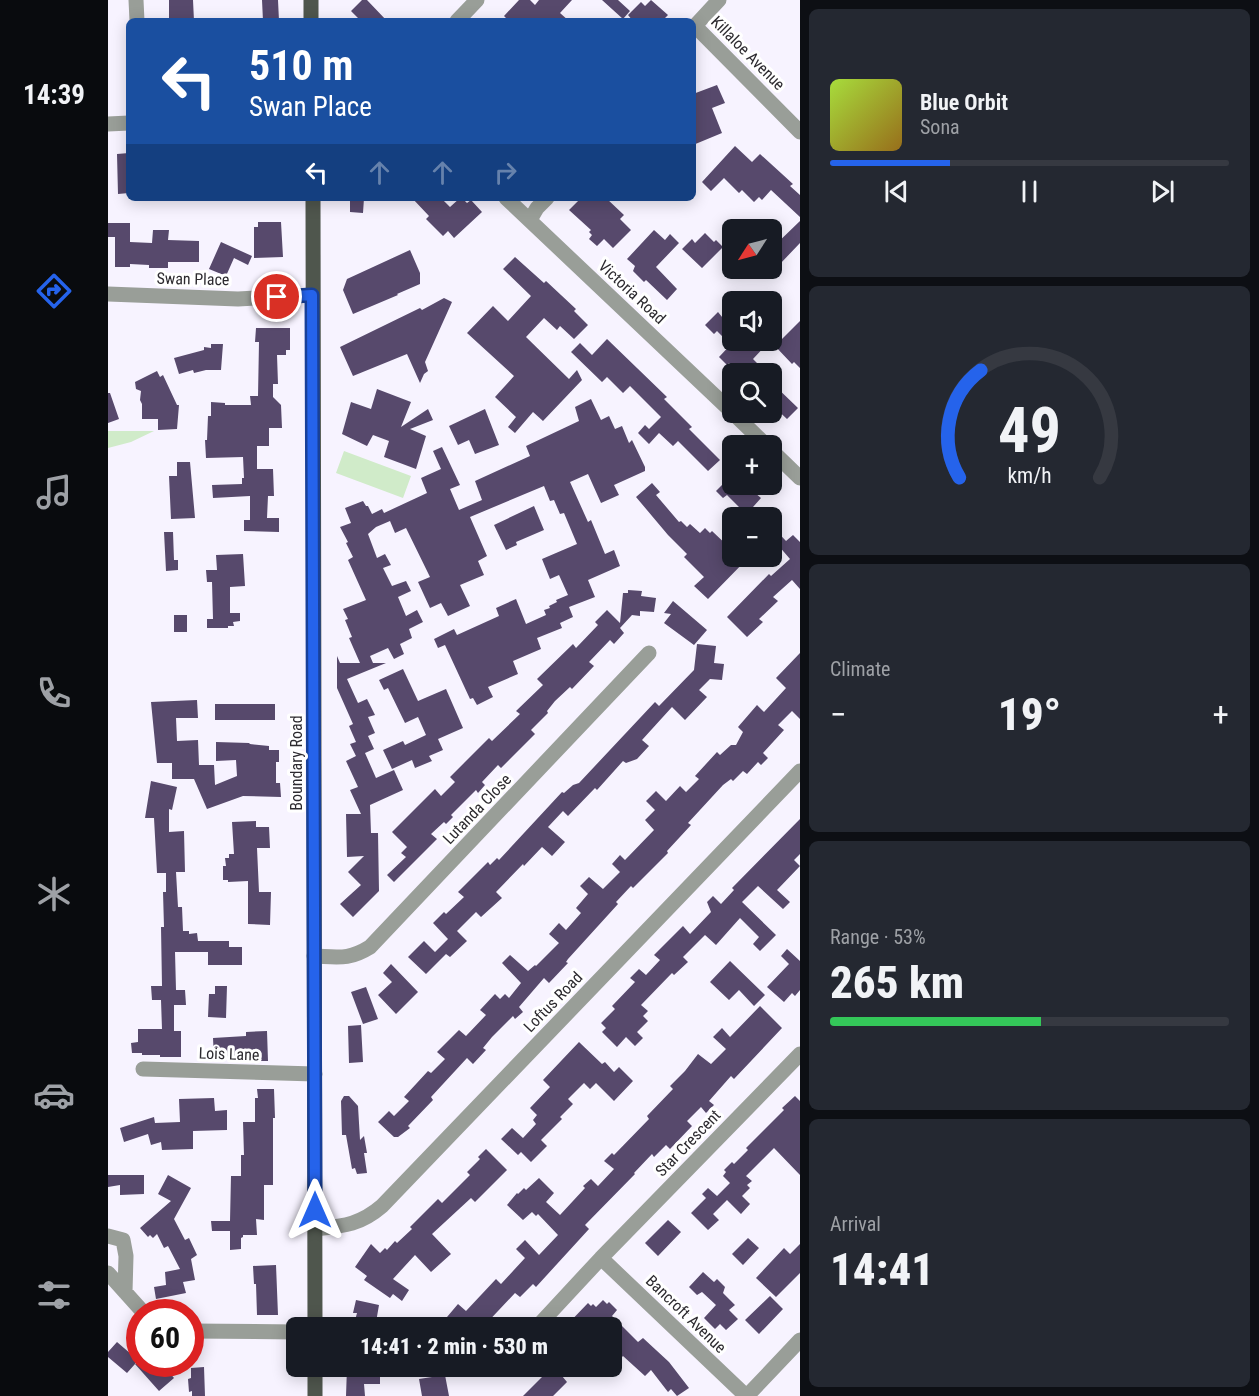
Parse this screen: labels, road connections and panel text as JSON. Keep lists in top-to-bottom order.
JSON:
{
  "streets": {
    "main road": ["Boundary Road"],
    "street": [
      "Killaloe Avenue",
      "Swan Place",
      "Victoria Road",
      "Lutanda Close",
      "Loftus Road",
      "Lois Lane",
      "Star Crescent",
      "Bancroft Avenue"
    ]
  },
  "crossings": [
    ["Swan Place", "Boundary Road"],
    ["Boundary Road", "Lutanda Close"],
    ["Boundary Road", "Loftus Road"],
    ["Boundary Road", "Lois Lane"],
    ["Star Crescent", "Bancroft Avenue"]
  ],
  "north": "bottom left",
  "page": {
    "tabs": "14:39",
    "turn": ["510 m", "Swan Place"],
    "song": ["Blue Orbit", "Sona"],
    "map_buttons": ["+", "−"],
    "tile": [
      "Climate",
      ["Range · 53%", "265 km"],
      ["Arrival", "14:41"]
    ],
    "heat": ["−", "19°", "+"],
    "limit": "60",
    "trip": "14:41 · 2 min · 530 m",
    "gauge": ["49", "km/h"]
  }
}
